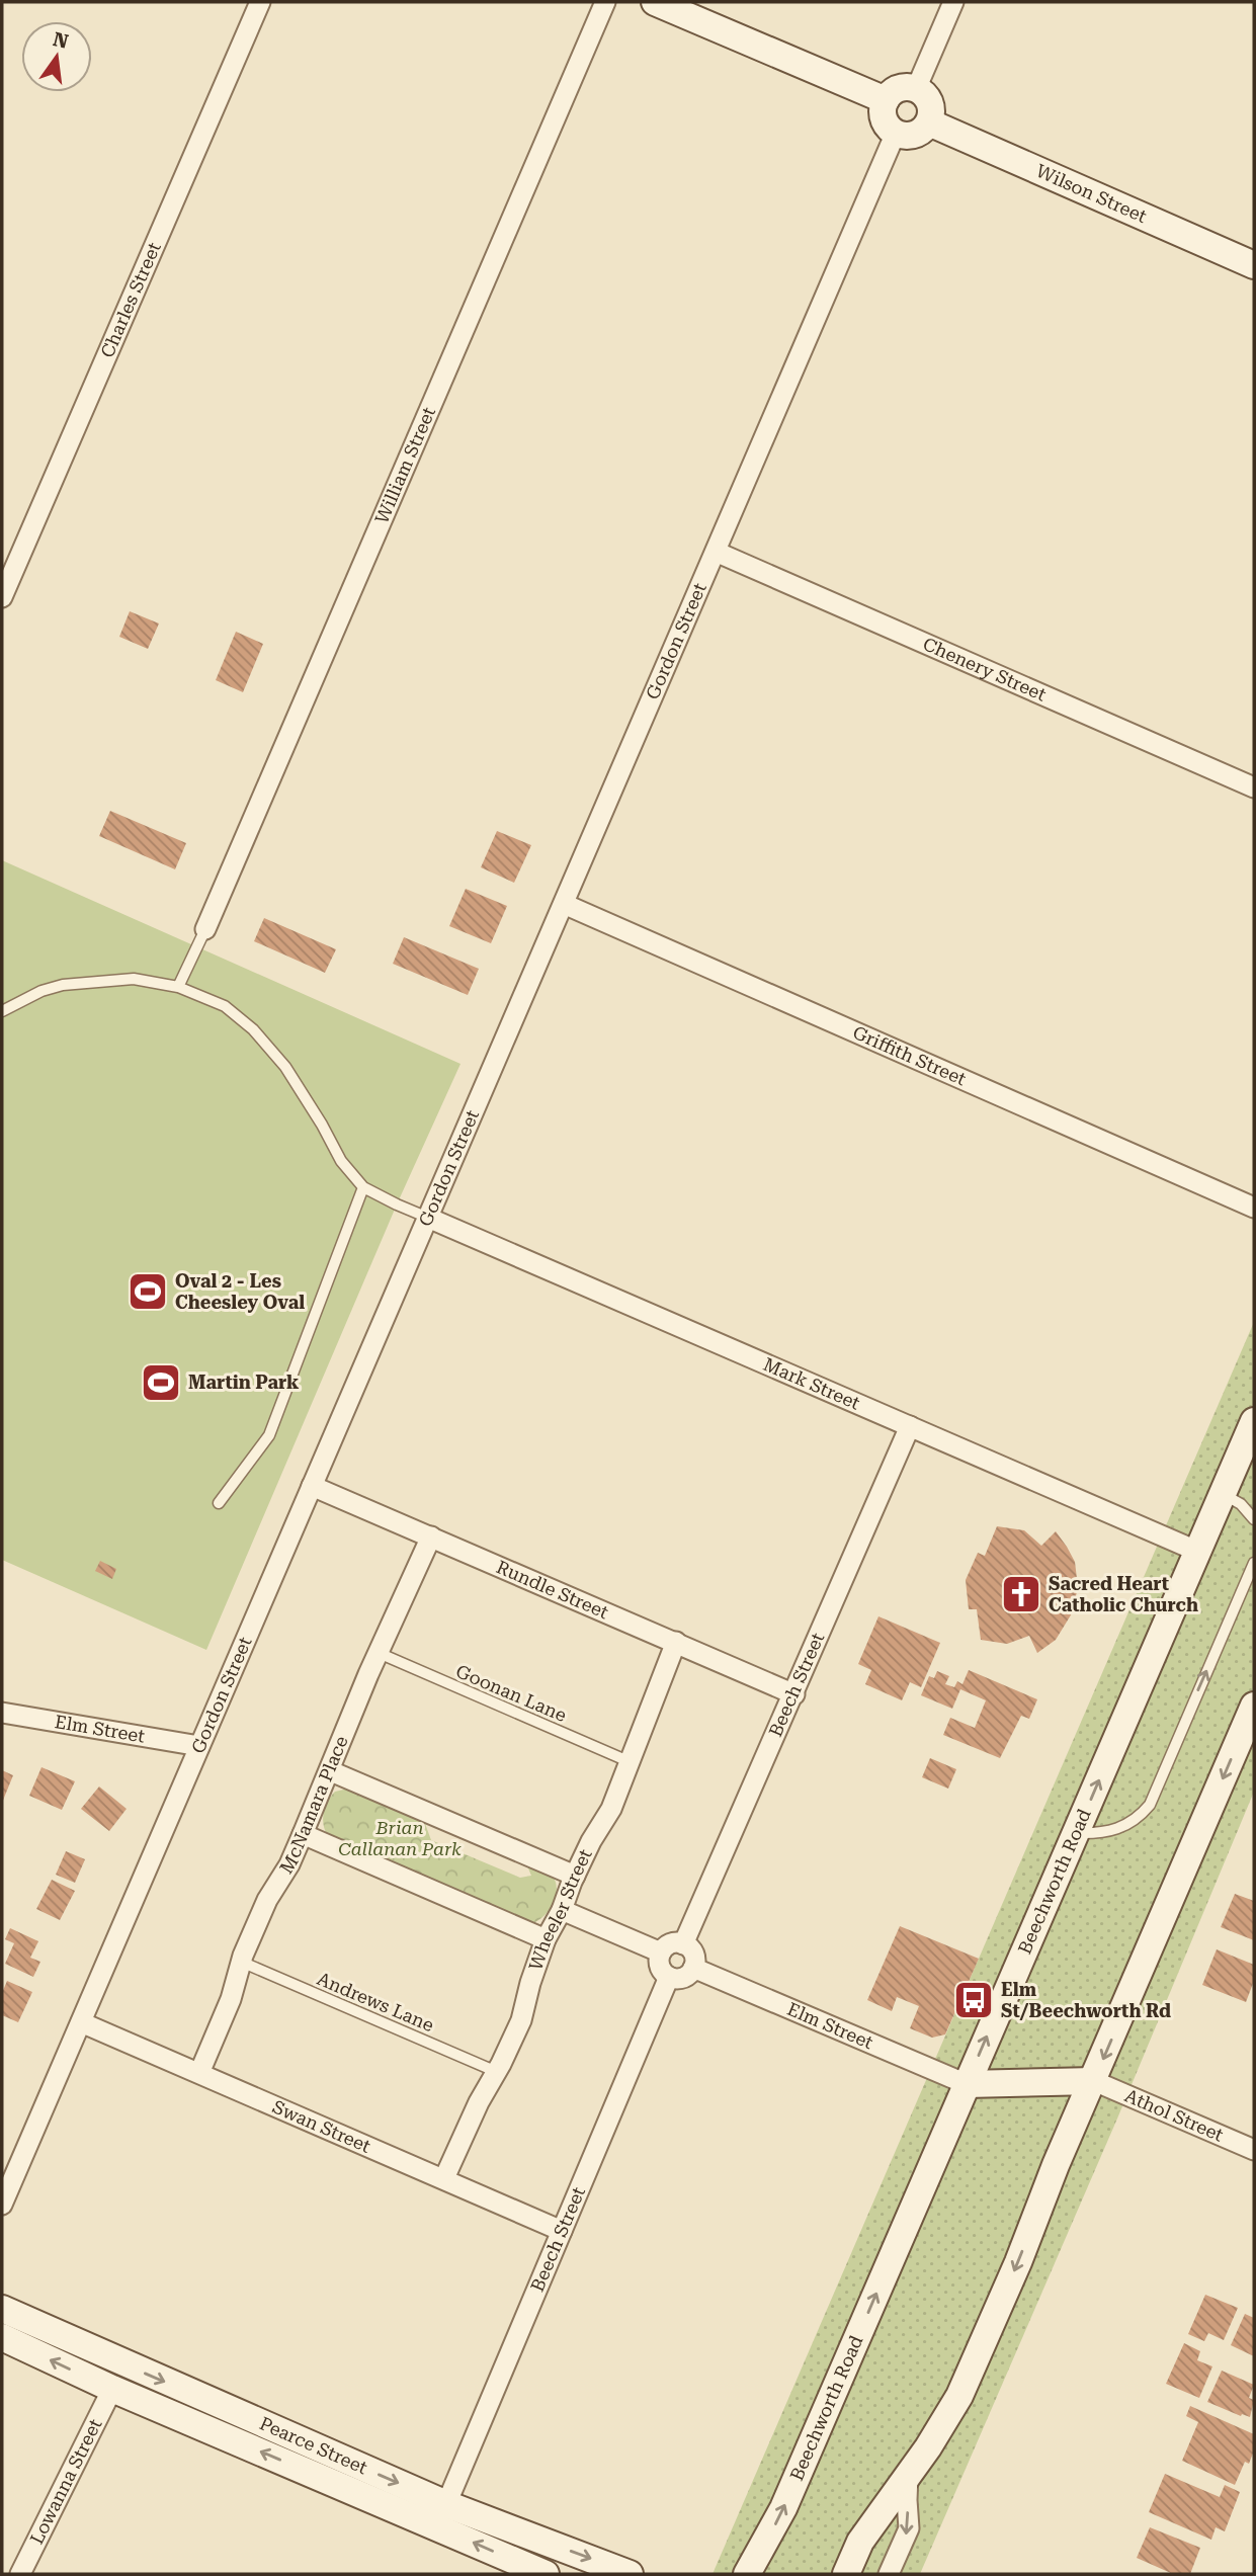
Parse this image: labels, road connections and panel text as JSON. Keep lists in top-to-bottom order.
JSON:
{
  "streets": {
    "main road": ["Wilson Street", "Beechworth Road", "Pearce Street"],
    "street": [
      "Charles Street",
      "William Street",
      "Gordon Street",
      "Chenery Street",
      "Griffith Street",
      "Mark Street",
      "Rundle Street",
      "Beech Street",
      "Elm Street",
      "McNamara Place",
      "Wheeler Street",
      "Athol Street",
      "Swan Street",
      "Lowanna Street"
    ],
    "lane": ["Goonan Lane", "Andrews Lane"]
  },
  "crossings": [
    ["Wilson Street", "Gordon Street"],
    ["Gordon Street", "Chenery Street"],
    ["Gordon Street", "Griffith Street"],
    ["Gordon Street", "Mark Street"],
    ["Gordon Street", "Rundle Street"],
    ["Gordon Street", "Elm Street"],
    ["Gordon Street", "Swan Street"],
    ["Mark Street", "Beech Street"],
    ["Mark Street", "Beechworth Road"],
    ["Rundle Street", "Beech Street"],
    ["Rundle Street", "McNamara Place"],
    ["Rundle Street", "Wheeler Street"],
    ["Beech Street", "Elm Street"],
    ["Beech Street", "Swan Street"],
    ["Beech Street", "Pearce Street"],
    ["Goonan Lane", "McNamara Place"],
    ["Goonan Lane", "Wheeler Street"],
    ["Elm Street", "Beechworth Road"],
    ["McNamara Place", "Andrews Lane"],
    ["McNamara Place", "Swan Street"],
    ["Wheeler Street", "Andrews Lane"],
    ["Wheeler Street", "Swan Street"],
    ["Pearce Street", "Lowanna Street"]
  ],
  "parks": ["Brian Callanan Park"],
  "places": {
    "sports": ["Oval 2 - Les Cheesley Oval", "Martin Park"],
    "church": ["Sacred Heart Catholic Church"],
    "bus stop": ["Elm St/Beechworth Rd"]
  },
  "north": "top"
}
